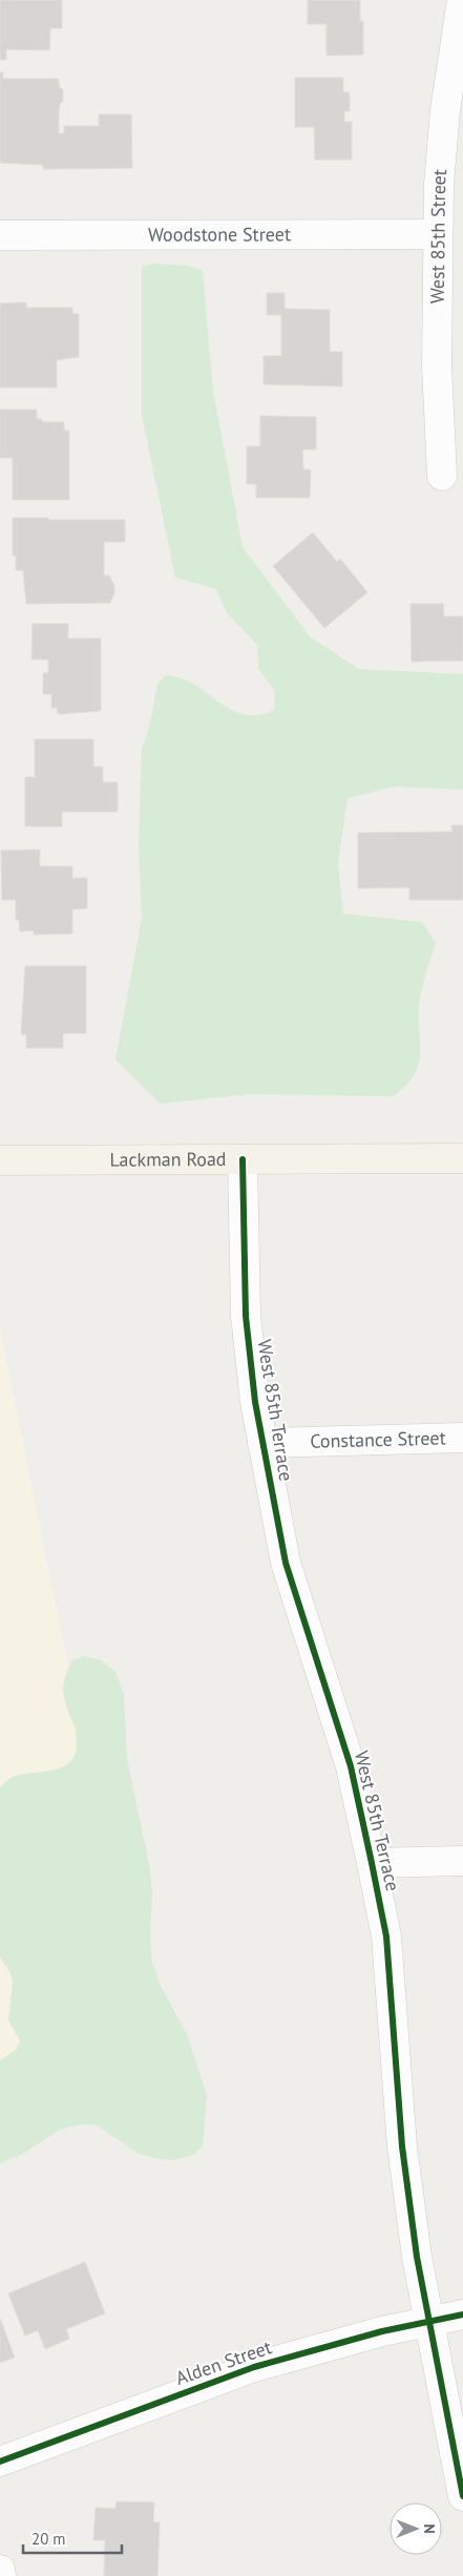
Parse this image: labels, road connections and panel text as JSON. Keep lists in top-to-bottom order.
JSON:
{
  "streets": {
    "main road": ["Lackman Road"],
    "street": [
      "Woodstone Street",
      "West 85th Street",
      "West 85th Terrace",
      "Constance Street",
      "Alden Street"
    ]
  },
  "crossings": [
    ["Woodstone Street", "West 85th Street"],
    ["Lackman Road", "West 85th Terrace"],
    ["West 85th Terrace", "Constance Street"],
    ["West 85th Terrace", "Alden Street"]
  ],
  "scale_bar": "20 m",
  "north": "right"
}
